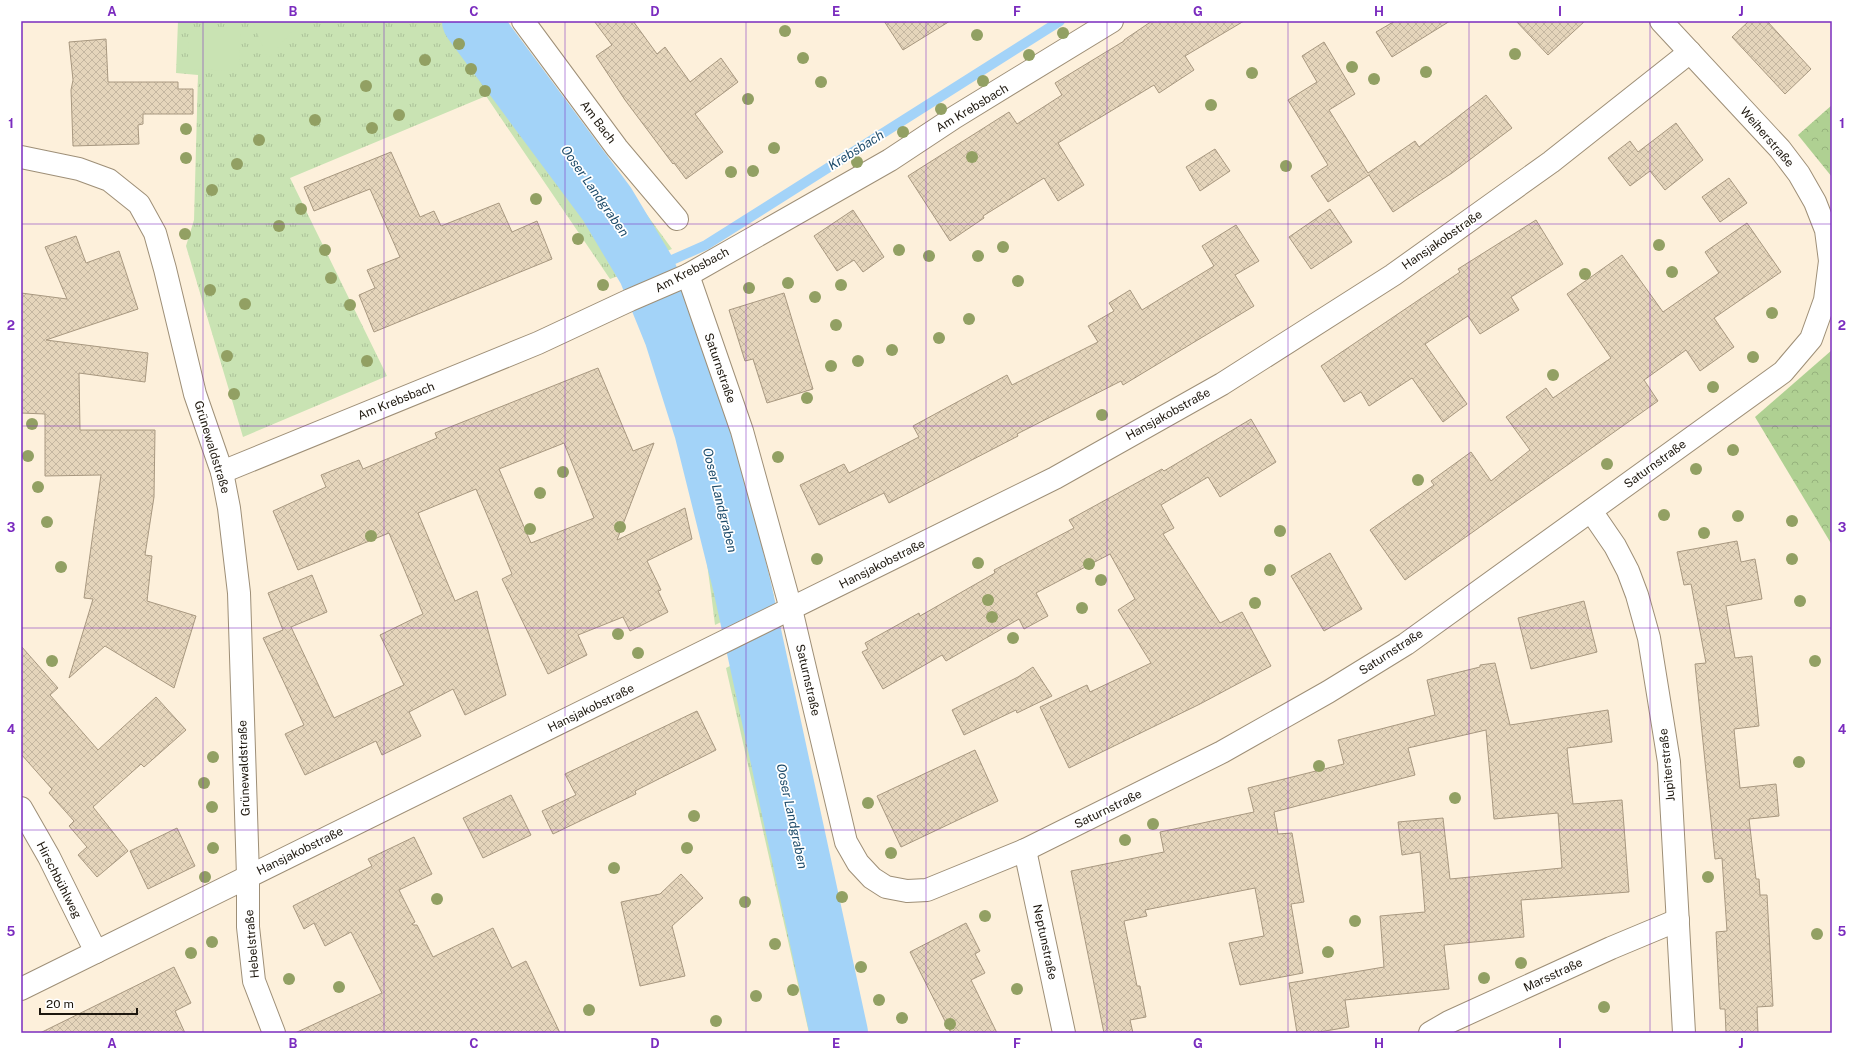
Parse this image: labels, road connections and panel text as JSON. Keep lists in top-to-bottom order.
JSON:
{
  "streets": {
    "street": [
      "Am Krebsbach",
      "Am Bach",
      "Weiherstraße",
      "Hansjakobstraße",
      "Saturnstraße",
      "Grünewaldstraße",
      "Jupiterstraße",
      "Hirschbühlweg",
      "Neptunstraße",
      "Hebelstraße",
      "Marsstraße"
    ]
  },
  "crossings": [
    ["Am Krebsbach", "Saturnstraße"],
    ["Am Krebsbach", "Grünewaldstraße"],
    ["Weiherstraße", "Hansjakobstraße"],
    ["Weiherstraße", "Saturnstraße"],
    ["Hansjakobstraße", "Saturnstraße"],
    ["Hansjakobstraße", "Grünewaldstraße"],
    ["Hansjakobstraße", "Hirschbühlweg"],
    ["Hansjakobstraße", "Hebelstraße"],
    ["Saturnstraße", "Jupiterstraße"],
    ["Saturnstraße", "Neptunstraße"],
    ["Grünewaldstraße", "Hebelstraße"],
    ["Jupiterstraße", "Marsstraße"]
  ],
  "water": ["Krebsbach", "Ooser Landgraben"],
  "scale_bar": "20 m",
  "grid": {
    "columns": [
      "A",
      "B",
      "C",
      "D",
      "E",
      "F",
      "G",
      "H",
      "I",
      "J"
    ],
    "rows": [
      "1",
      "2",
      "3",
      "4",
      "5"
    ]
  }
}
